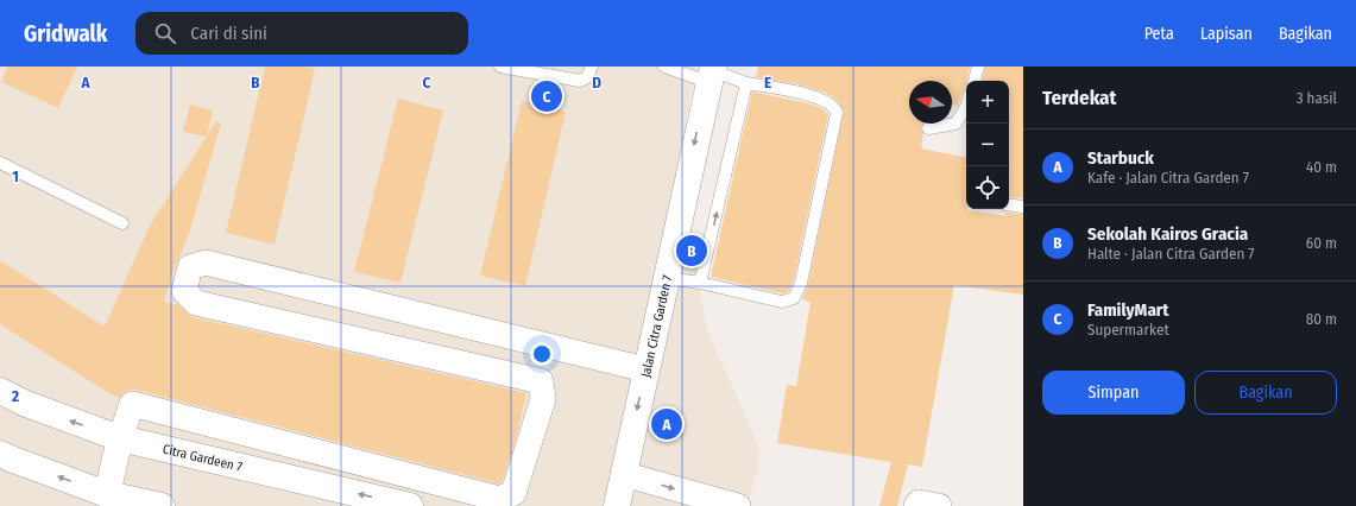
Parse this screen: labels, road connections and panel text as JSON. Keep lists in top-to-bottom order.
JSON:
{
  "streets": {
    "main road": ["Jalan Citra Garden 7", "Citra Gardeen 7"]
  },
  "one_way": ["Jalan Citra Garden 7"],
  "north": "left",
  "page": {
    "header": "Gridwalk",
    "search": "Cari di sini",
    "nav": ["Peta", "Lapisan", "Bagikan"],
    "heading": ["Terdekat", "3 hasil"],
    "pins": ["C", "B", "A"],
    "map_buttons": ["+", "−"],
    "list": [
      {
        "mark": "A",
        "name": "Starbuck",
        "note": "Kafe · Jalan Citra Garden 7",
        "value": "40 m"
      },
      {
        "mark": "B",
        "name": "Sekolah Kairos Gracia",
        "note": "Halte · Jalan Citra Garden 7",
        "value": "60 m"
      },
      {
        "mark": "C",
        "name": "FamilyMart",
        "note": "Supermarket",
        "value": "80 m"
      }
    ],
    "buttons": ["Simpan", "Bagikan"]
  },
  "grid": {
    "columns": [
      "A",
      "B",
      "C",
      "D",
      "E"
    ],
    "rows": ["1", "2"]
  }
}
